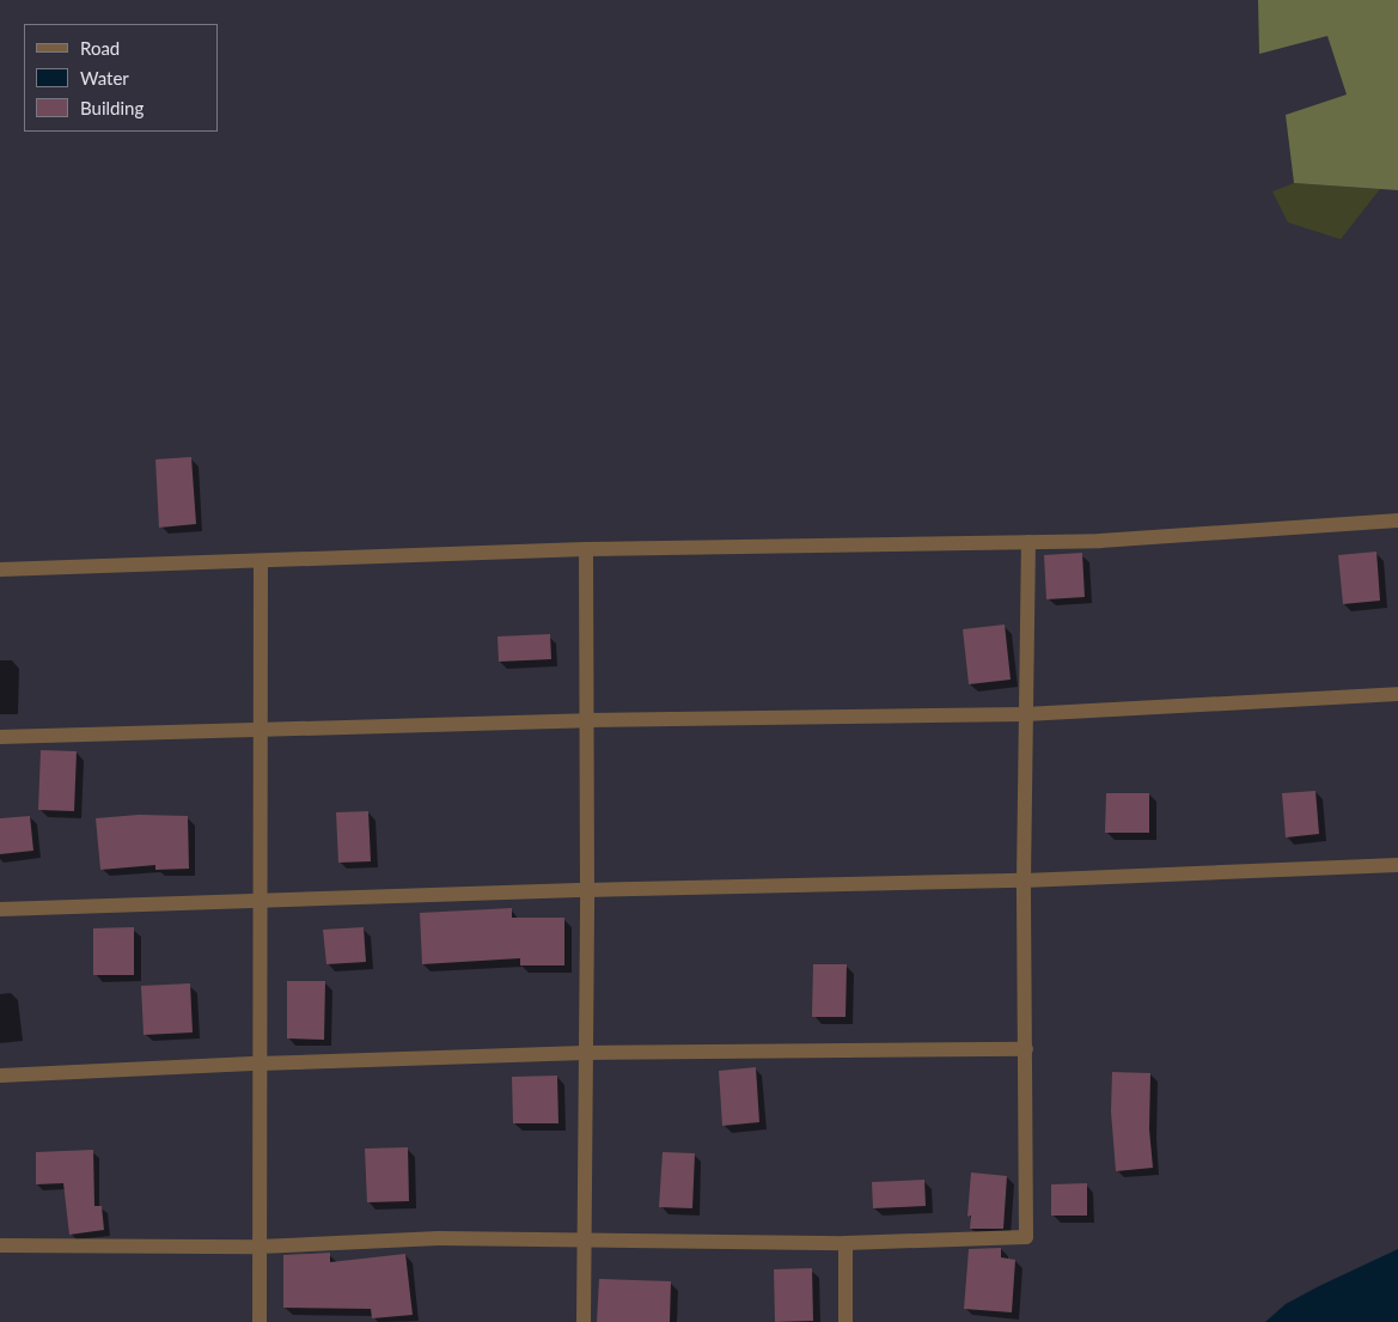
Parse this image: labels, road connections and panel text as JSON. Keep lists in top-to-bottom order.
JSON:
{
  "legend": ["Road", "Water", "Building"]
}
